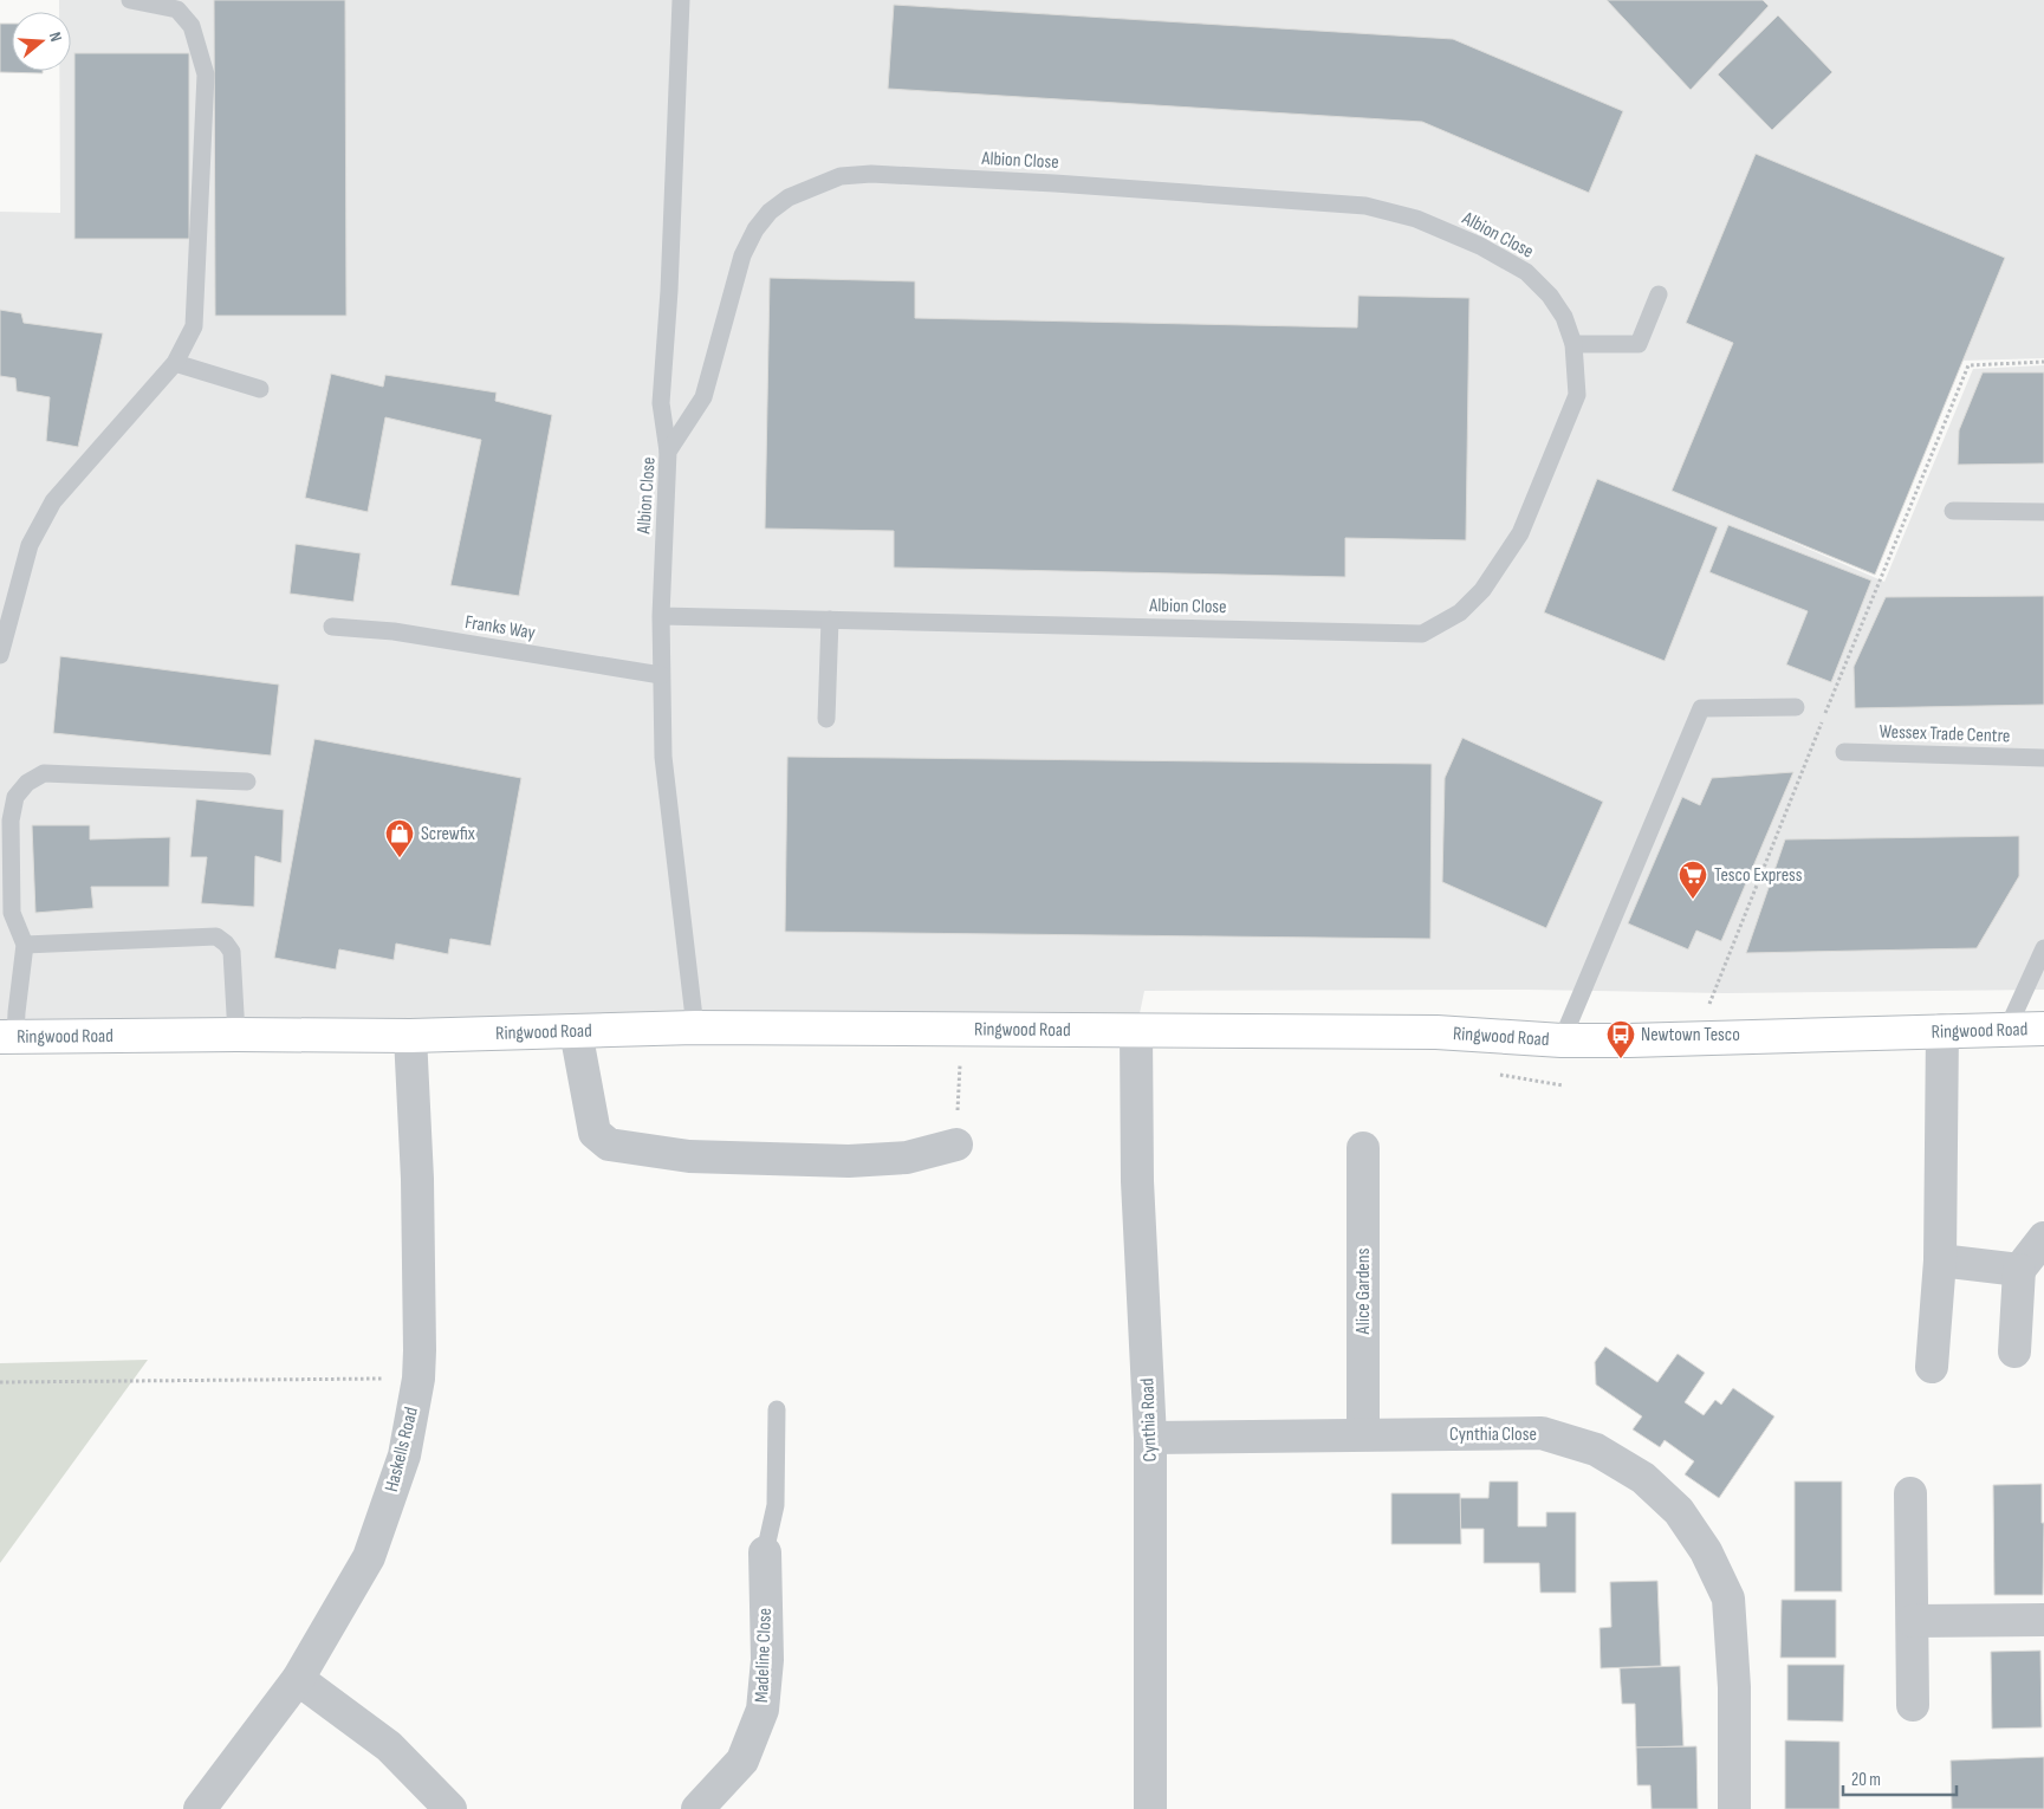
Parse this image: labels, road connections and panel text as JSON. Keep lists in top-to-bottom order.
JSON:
{
  "streets": {
    "main road": ["Ringwood Road"],
    "street": [
      "Alice Gardens",
      "Cynthia Road",
      "Cynthia Close",
      "Haskells Road",
      "Madeline Close"
    ],
    "lane": ["Albion Close", "Franks Way", "Wessex Trade Centre"]
  },
  "crossings": [
    ["Albion Close", "Franks Way"],
    ["Albion Close", "Ringwood Road"],
    ["Ringwood Road", "Cynthia Road"],
    ["Ringwood Road", "Haskells Road"],
    ["Alice Gardens", "Cynthia Close"],
    ["Cynthia Road", "Cynthia Close"]
  ],
  "places": {
    "shop": ["Screwfix"],
    "supermarket": ["Tesco Express"],
    "bus stop": ["Newtown Tesco"]
  },
  "scale_bar": "20 m",
  "north": "right"
}
